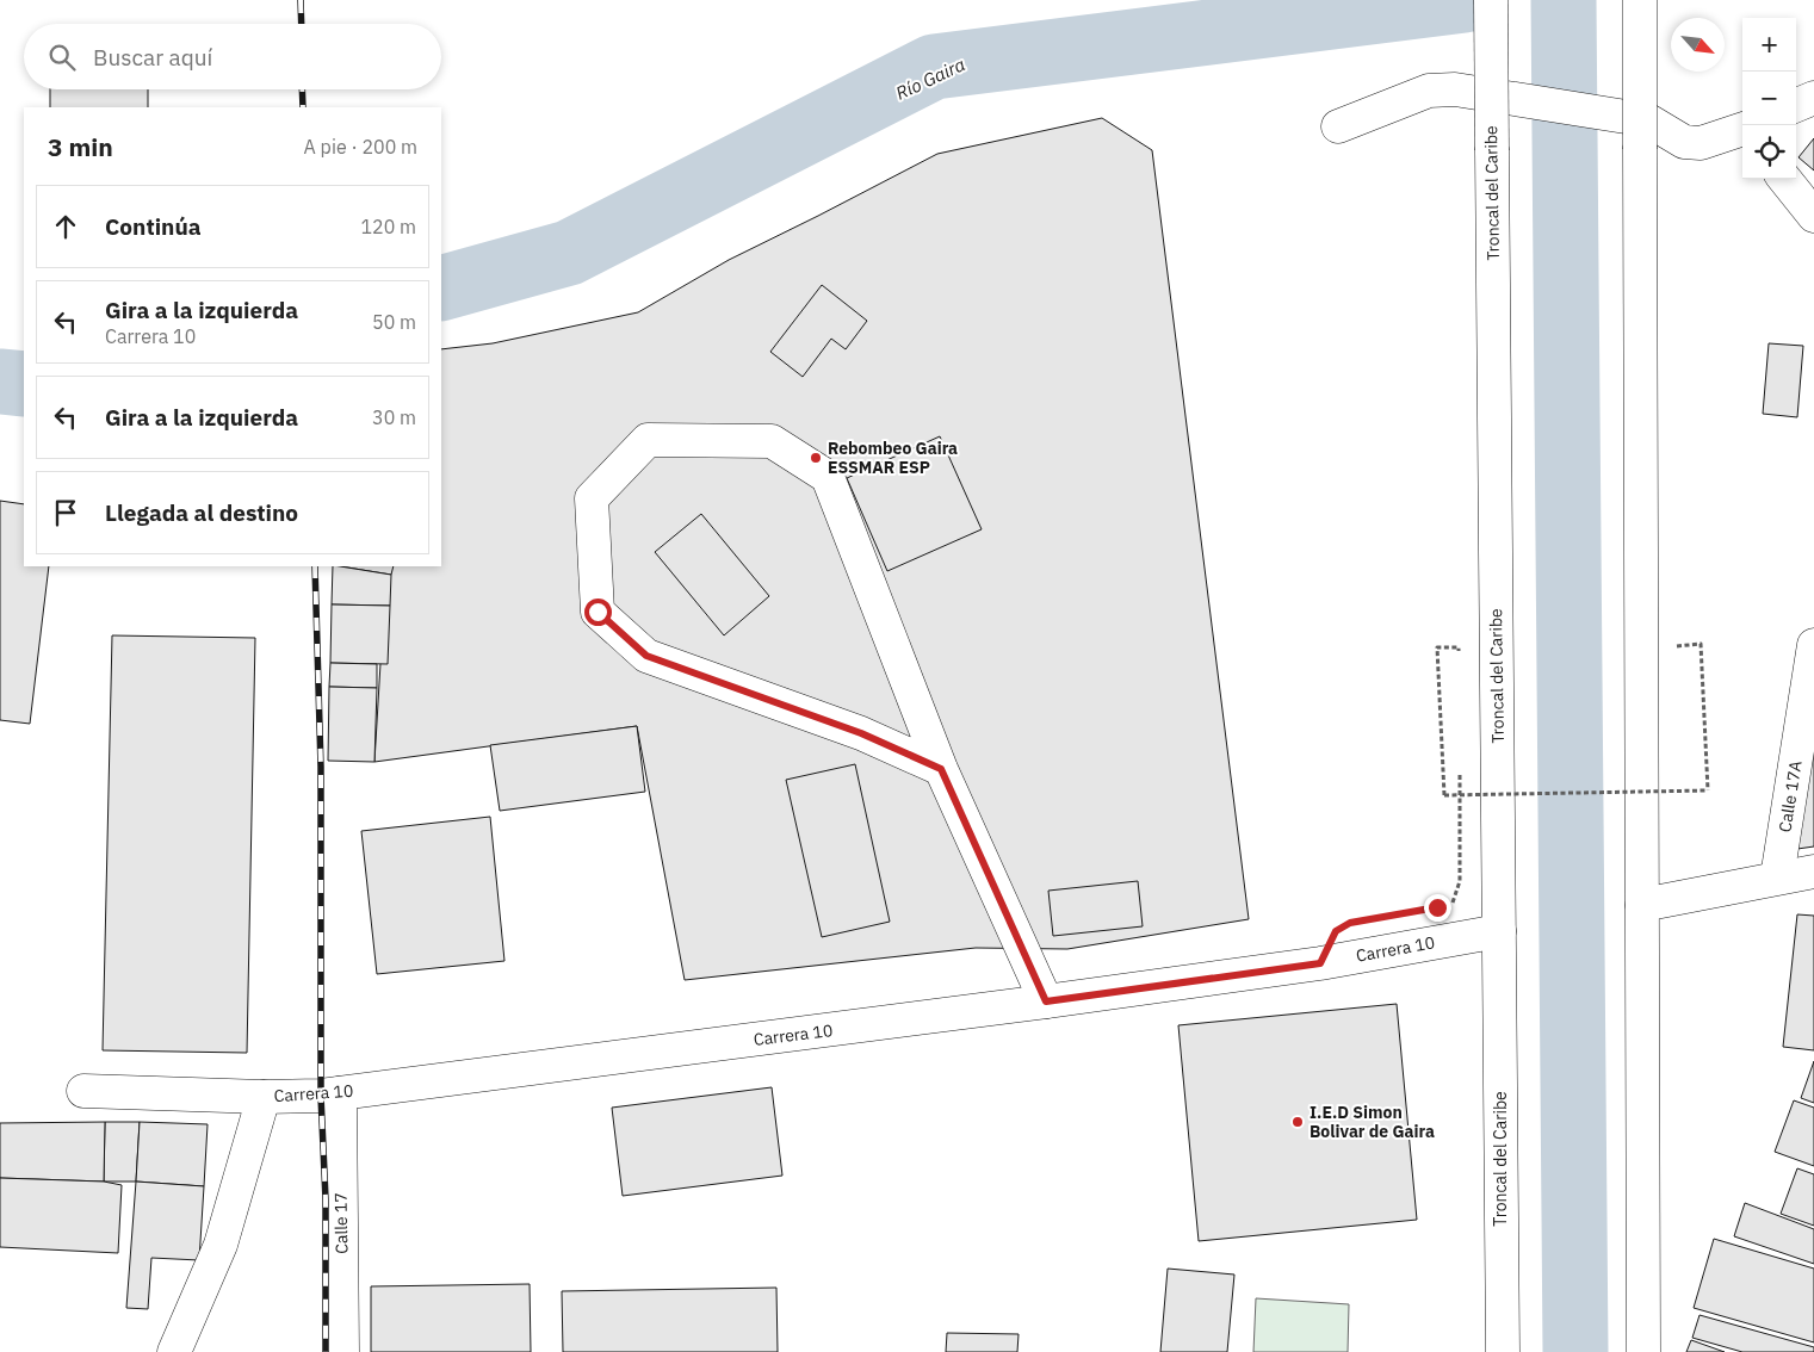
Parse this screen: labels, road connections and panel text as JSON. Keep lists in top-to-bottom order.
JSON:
{
  "streets": {
    "main road": [
      "Troncal del Caribe",
      "Calle 17A",
      "Carrera 10",
      "Calle 17"
    ]
  },
  "crossings": [
    ["Troncal del Caribe", "Carrera 10"],
    ["Carrera 10", "Calle 17"]
  ],
  "water": ["Río Gaira"],
  "places": ["Rebombeo Gaira ESSMAR ESP", "I.E.D Simon Bolivar de Gaira"],
  "north": "bottom right",
  "page": {
    "map_buttons": ["+", "−"],
    "search": "Buscar aquí",
    "heading": ["3 min", "A pie · 200 m"],
    "list": [
      ["Continúa", "120 m"],
      ["Gira a la izquierda", "Carrera 10", "50 m"],
      ["Gira a la izquierda", "30 m"],
      "Llegada al destino"
    ]
  }
}
